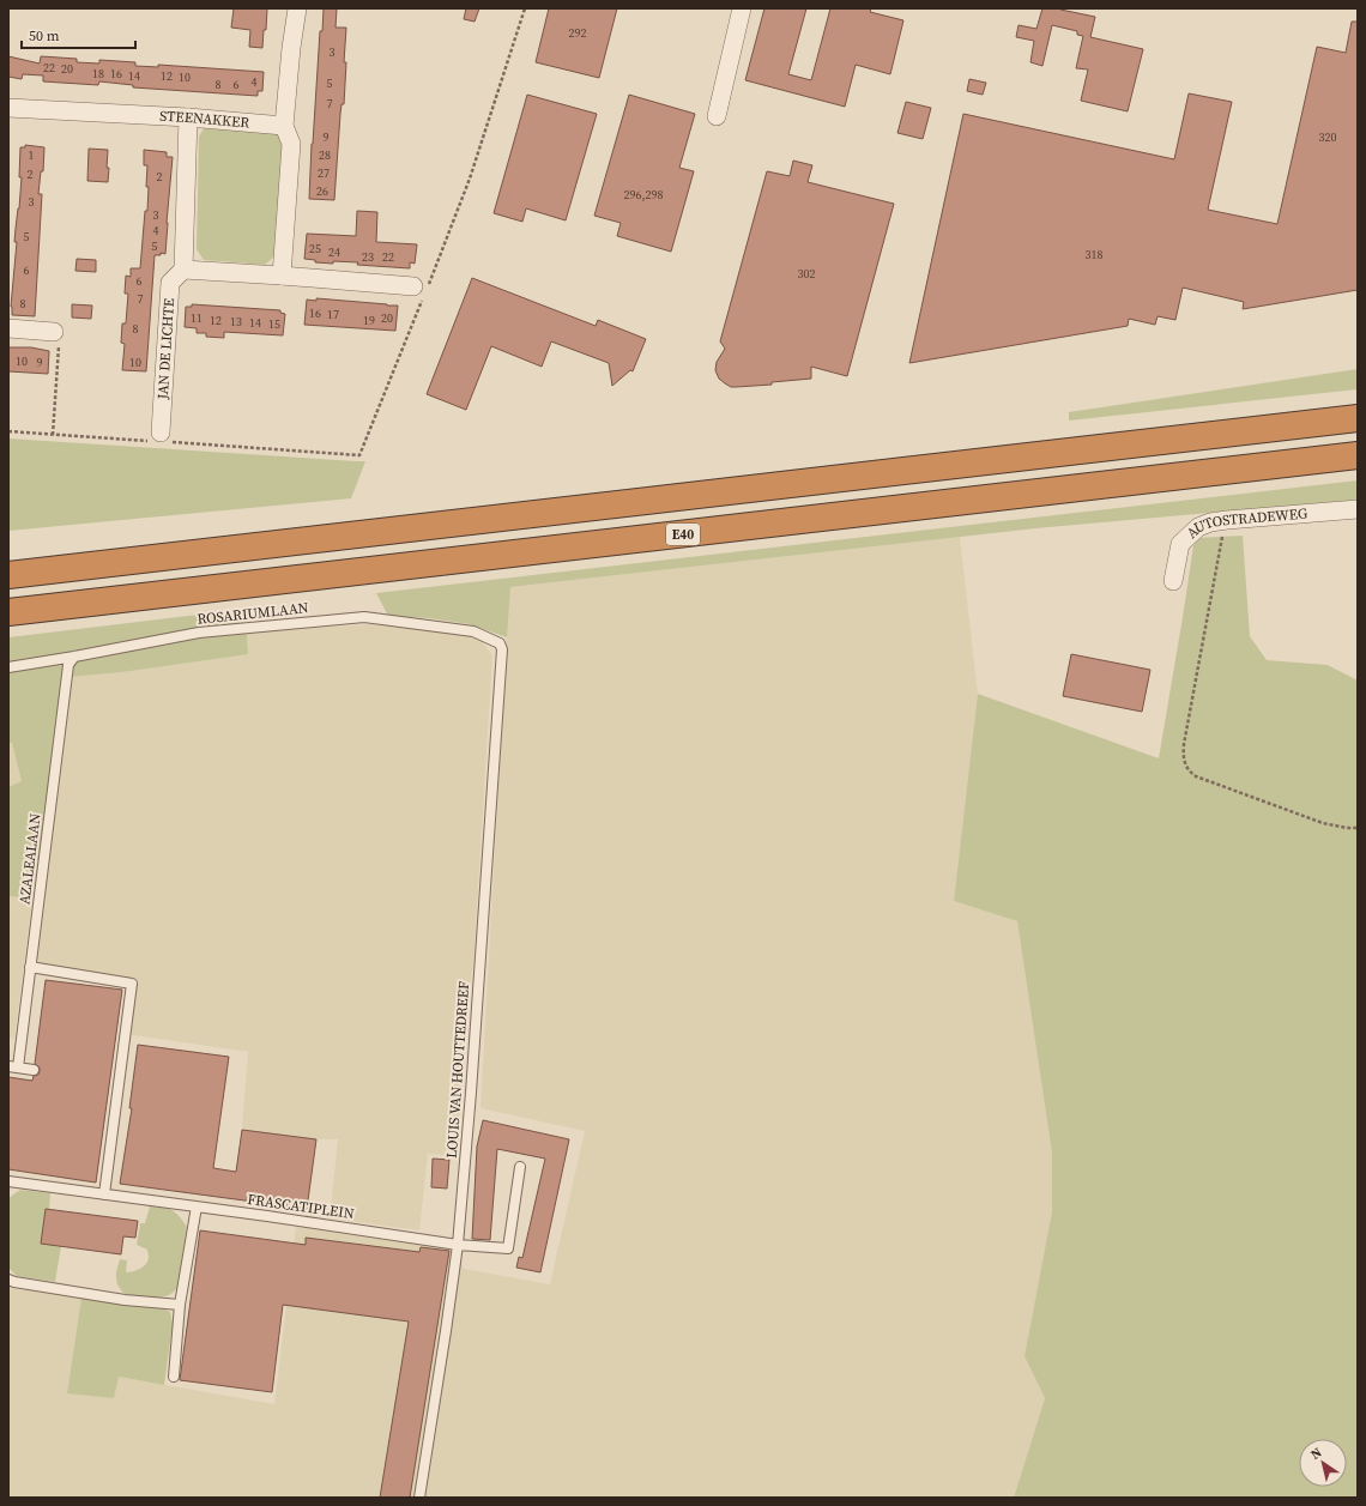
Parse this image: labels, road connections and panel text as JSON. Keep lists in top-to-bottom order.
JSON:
{
  "streets": {
    "highway": ["E40"],
    "street": ["STEENAKKER", "JAN DE LICHTE", "AUTOSTRADEWEG"],
    "lane": [
      "ROSARIUMLAAN",
      "AZALEALAAN",
      "LOUIS VAN HOUTTEDREEF",
      "FRASCATIPLEIN"
    ]
  },
  "crossings": [
    ["ROSARIUMLAAN", "AZALEALAAN"],
    ["ROSARIUMLAAN", "LOUIS VAN HOUTTEDREEF"],
    ["LOUIS VAN HOUTTEDREEF", "FRASCATIPLEIN"]
  ],
  "house_numbers": [
    "292",
    "3",
    "22",
    "20",
    "18",
    "16",
    "14",
    "12",
    "10",
    "4",
    "5",
    "8",
    "6",
    "7",
    "9",
    "320",
    "1",
    "28",
    "27",
    "2",
    "2",
    "26",
    "296,298",
    "3",
    "3",
    "4",
    "5",
    "5",
    "25",
    "24",
    "318",
    "23",
    "22",
    "6",
    "302",
    "6",
    "7",
    "8",
    "16",
    "17",
    "11",
    "20",
    "12",
    "19",
    "13",
    "14",
    "15",
    "8",
    "10",
    "9",
    "10"
  ],
  "scale_bar": "50 m",
  "north": "top left"
}
